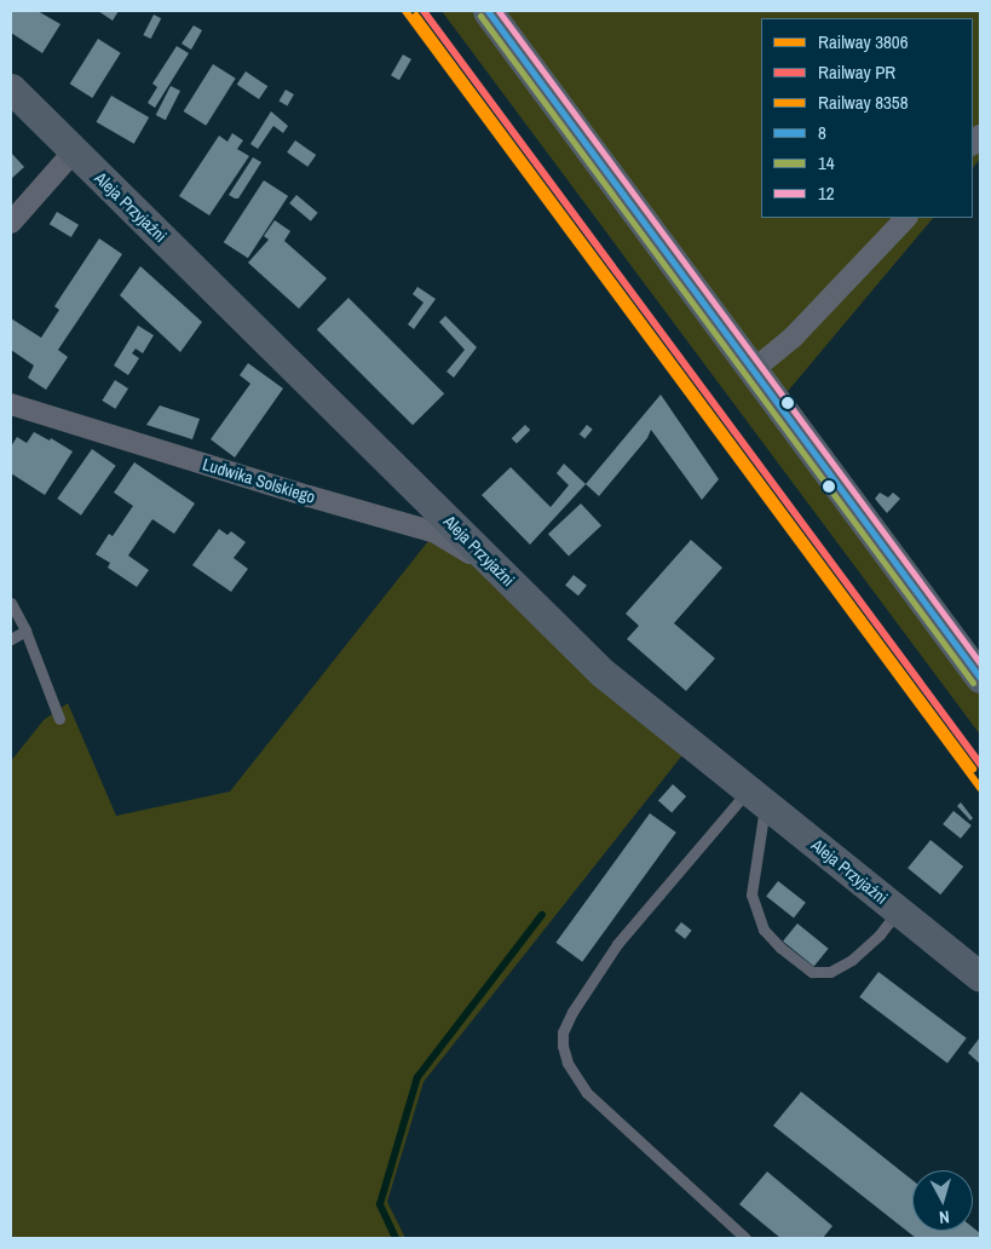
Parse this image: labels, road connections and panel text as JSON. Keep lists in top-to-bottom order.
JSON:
{
  "streets": {
    "street": ["Aleja Przyjaźni", "Ludwika Solskiego"]
  },
  "crossings": [
    ["Aleja Przyjaźni", "Ludwika Solskiego"]
  ],
  "lines": [
    "rail line 3806",
    "rail line PR",
    "transit line 8",
    "transit line 12",
    "rail line 8358",
    "transit line 14"
  ],
  "legend": [
    "Railway 3806",
    "Railway PR",
    "Railway 8358",
    "8",
    "14",
    "12"
  ],
  "north": "bottom"
}
